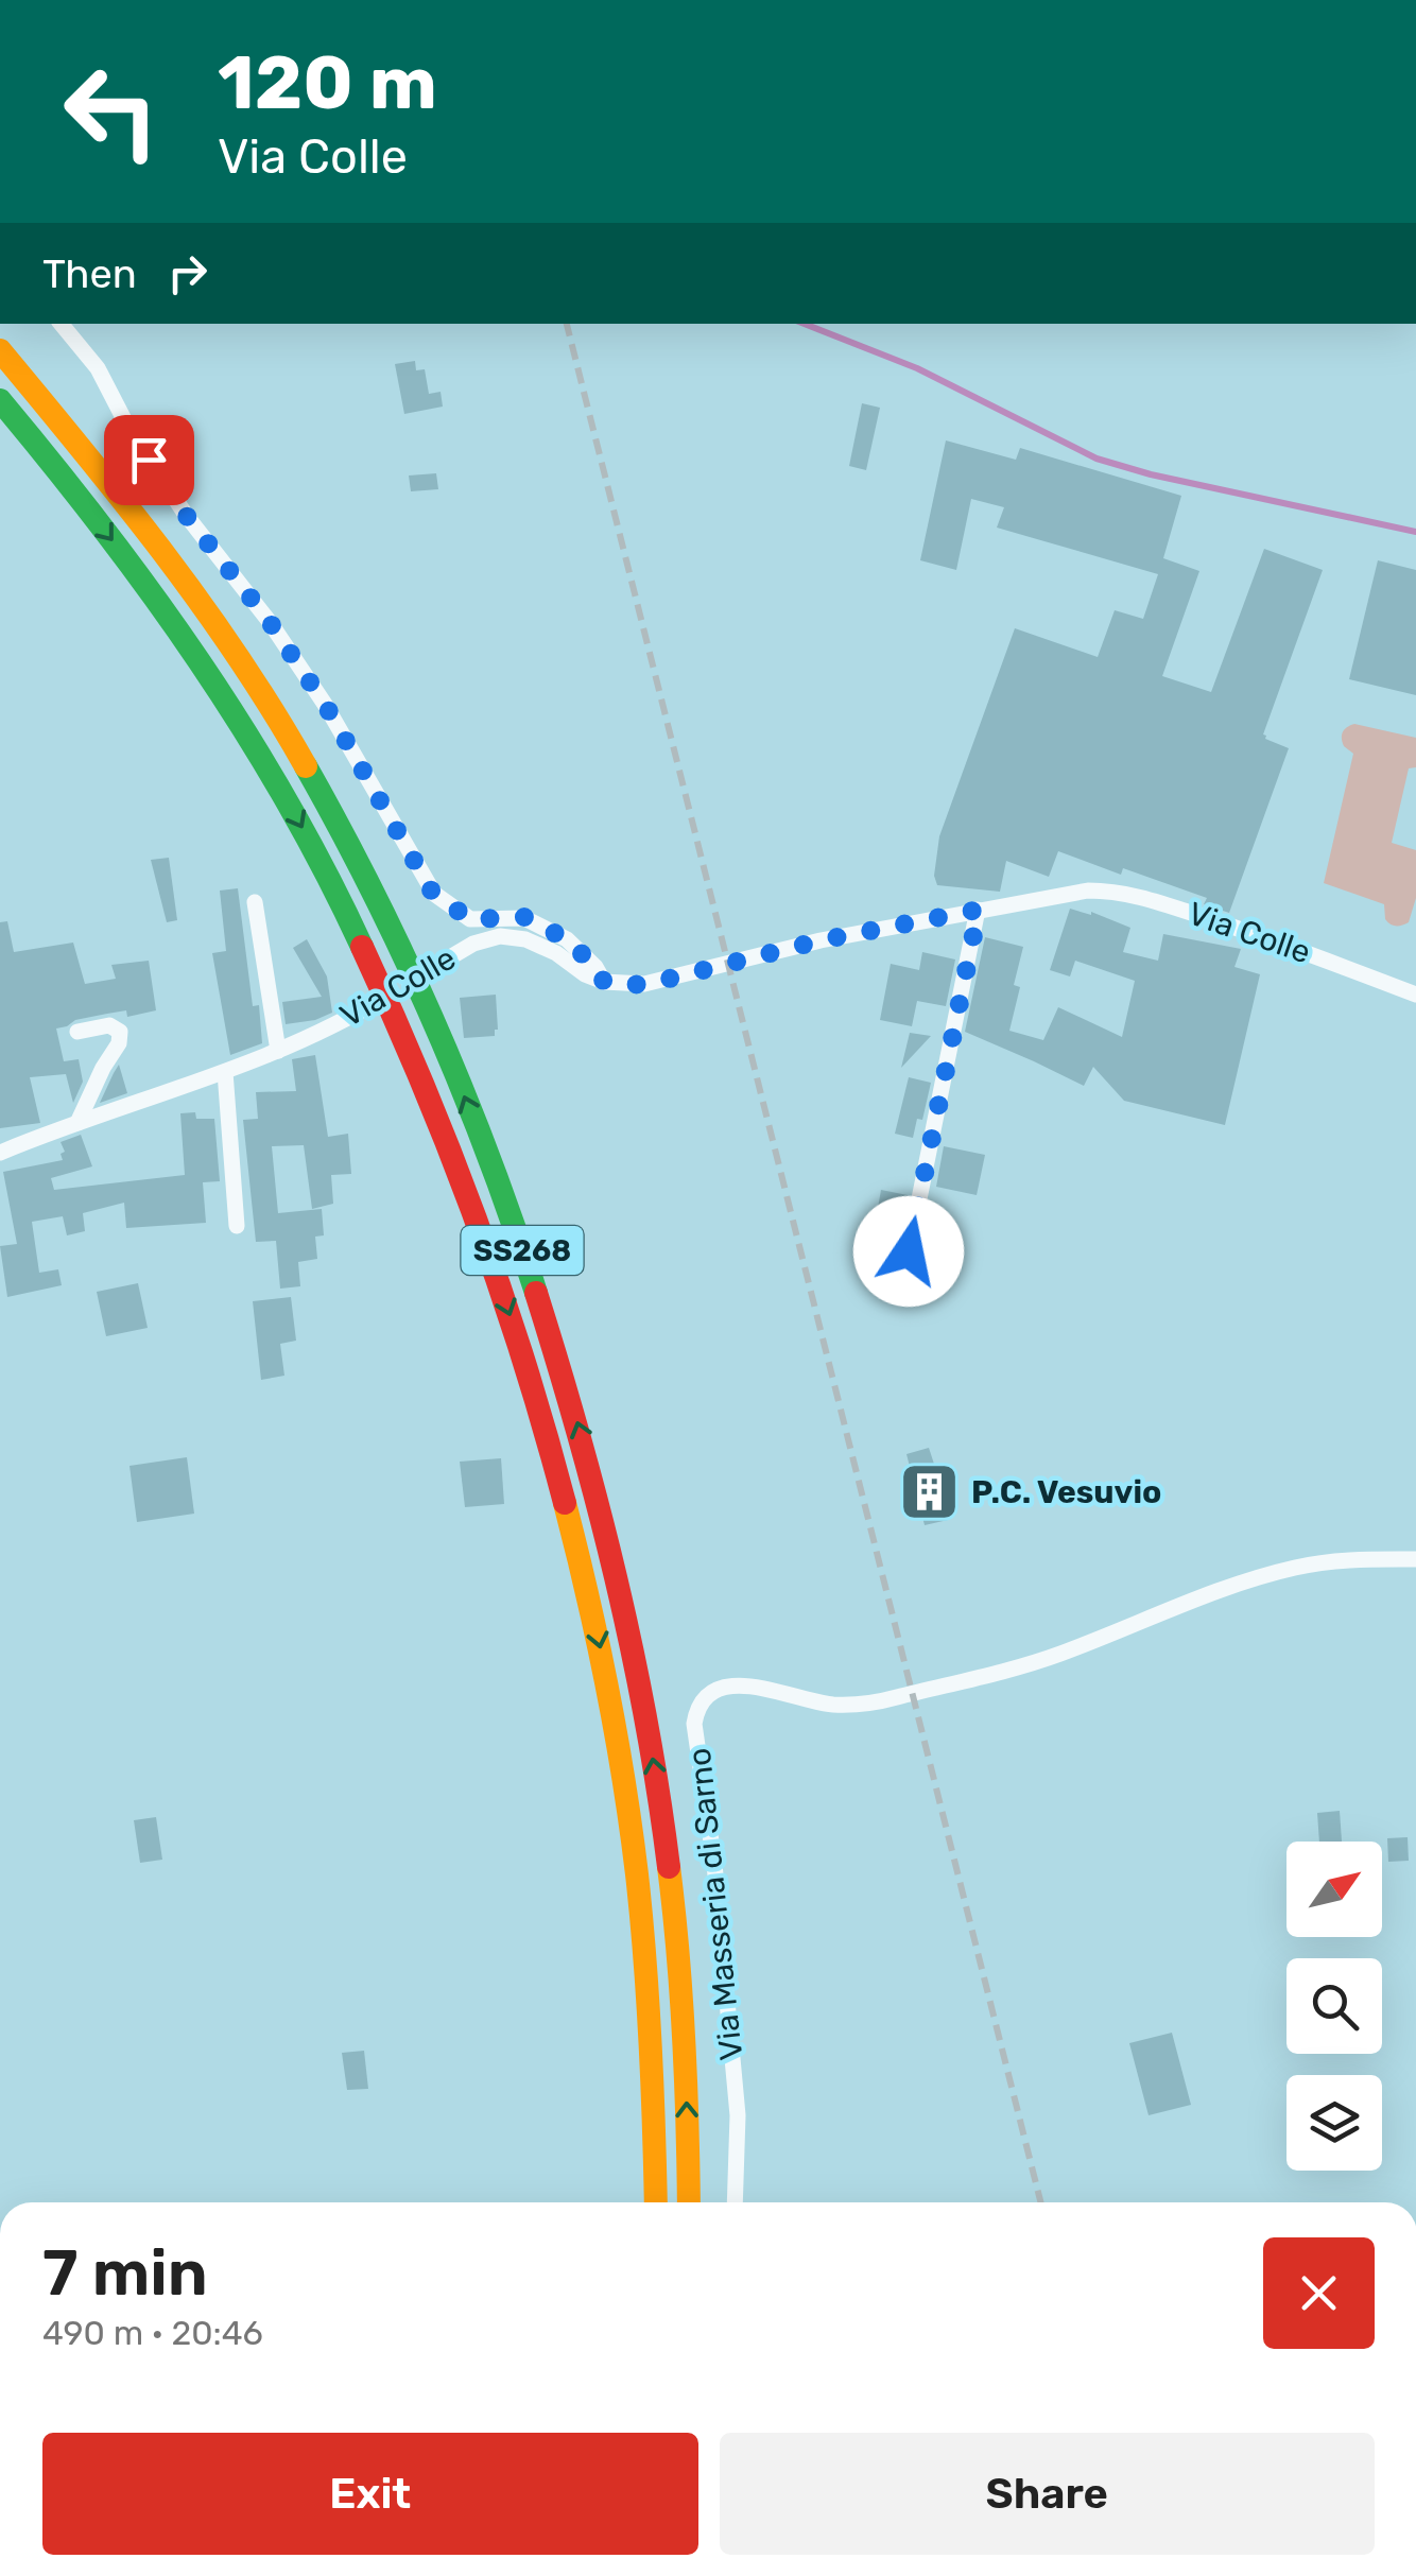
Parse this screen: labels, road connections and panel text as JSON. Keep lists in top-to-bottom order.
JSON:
{
  "streets": {
    "highway": ["SS268"],
    "street": ["Via Colle", "Via Masseria di Sarno"]
  },
  "places": {
    "building": ["P.C. Vesuvio"]
  },
  "north": "top right",
  "page": {
    "turn": ["120 m", "Via Colle"],
    "then": "Then",
    "heading": ["7 min", "490 m · 20:46"],
    "buttons": ["Exit", "Share"]
  }
}
